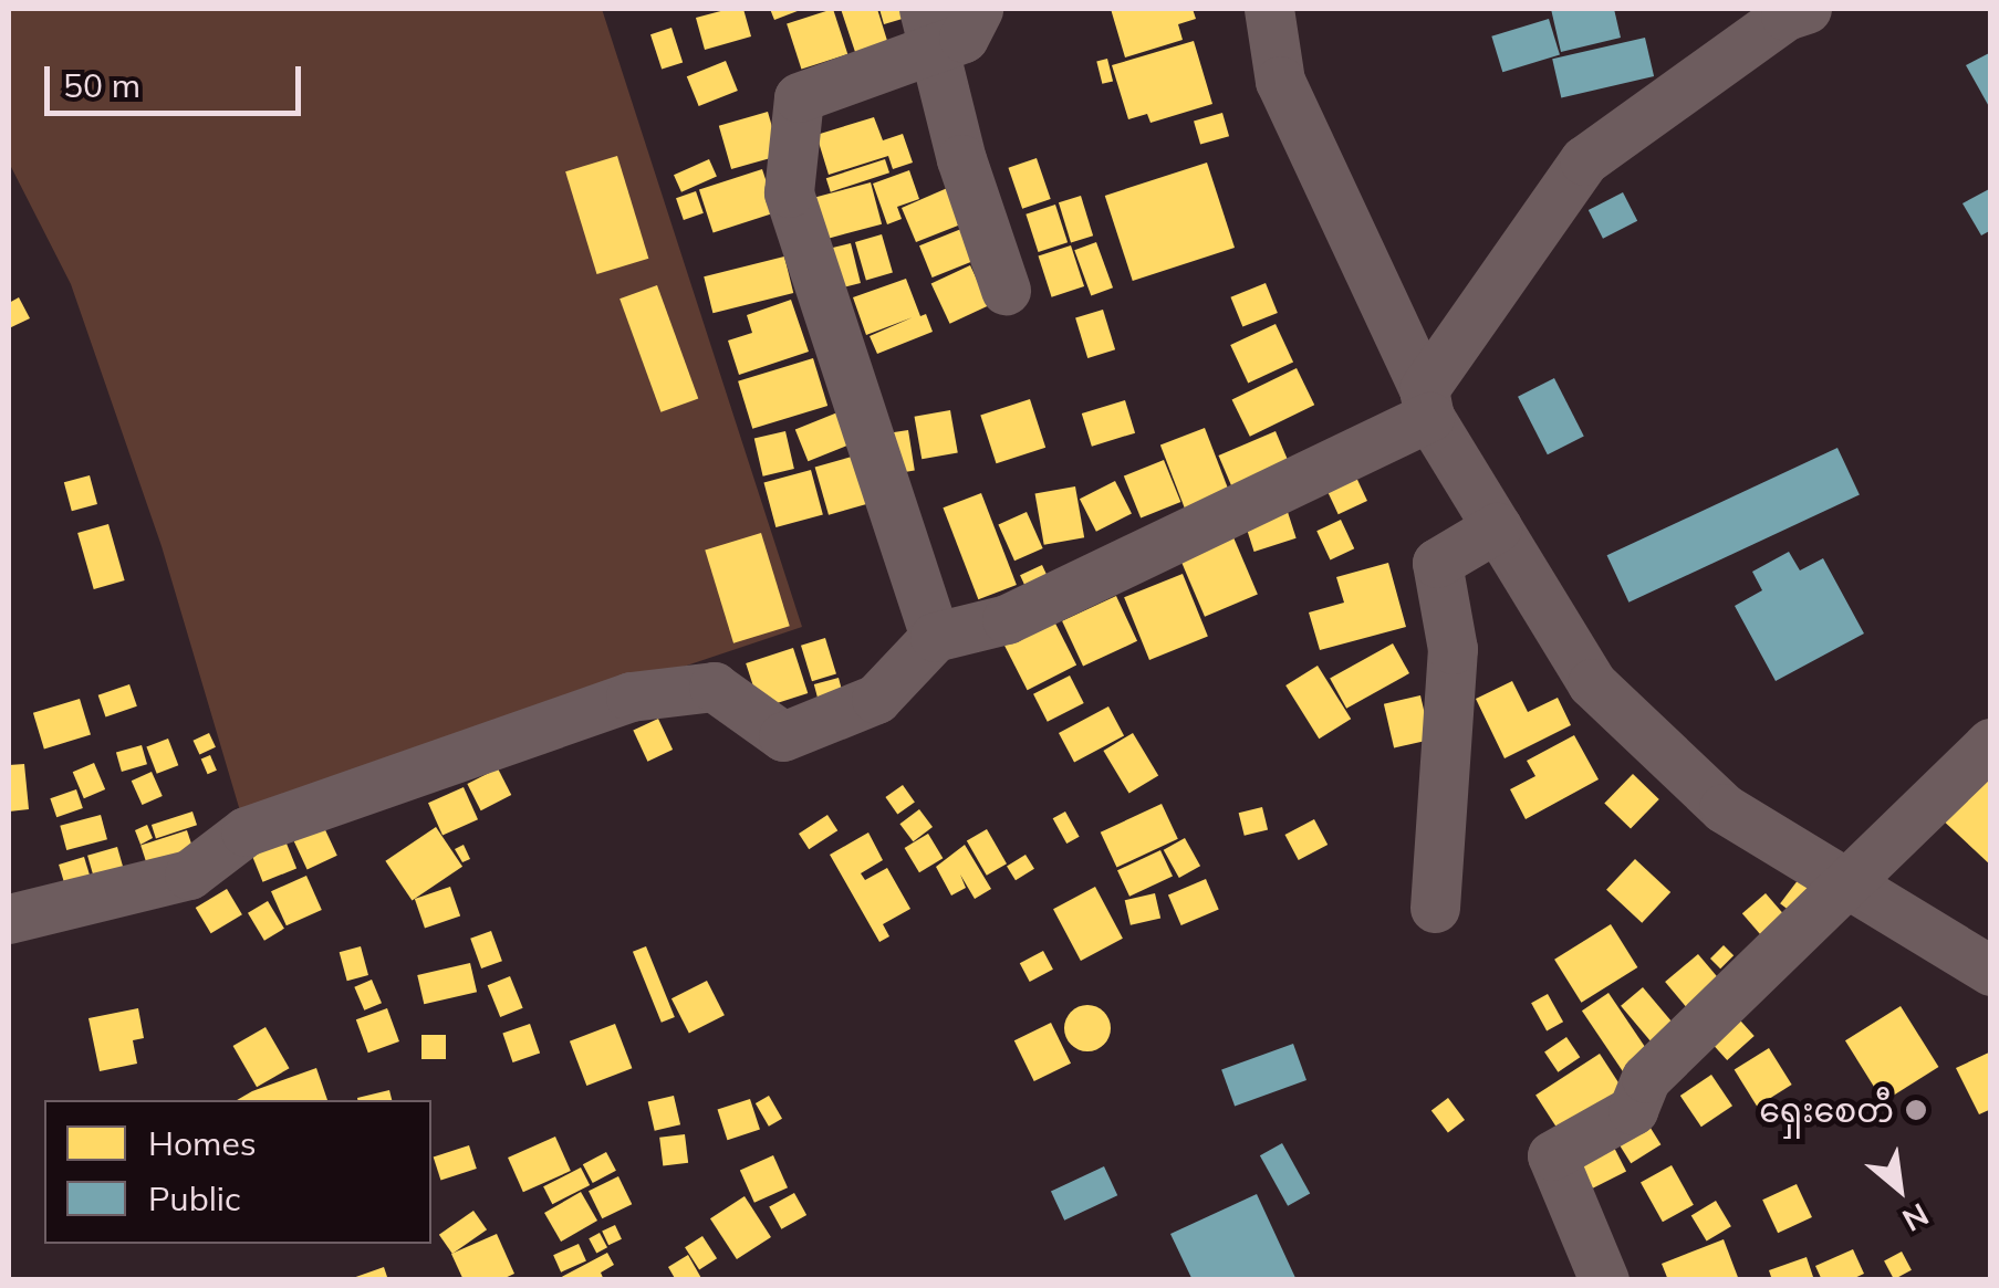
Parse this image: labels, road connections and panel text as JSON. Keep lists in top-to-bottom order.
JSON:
{
  "places": ["ရှေးစေတီ"],
  "legend": ["Homes", "Public"],
  "scale_bar": "50 m",
  "north": "bottom right"
}
